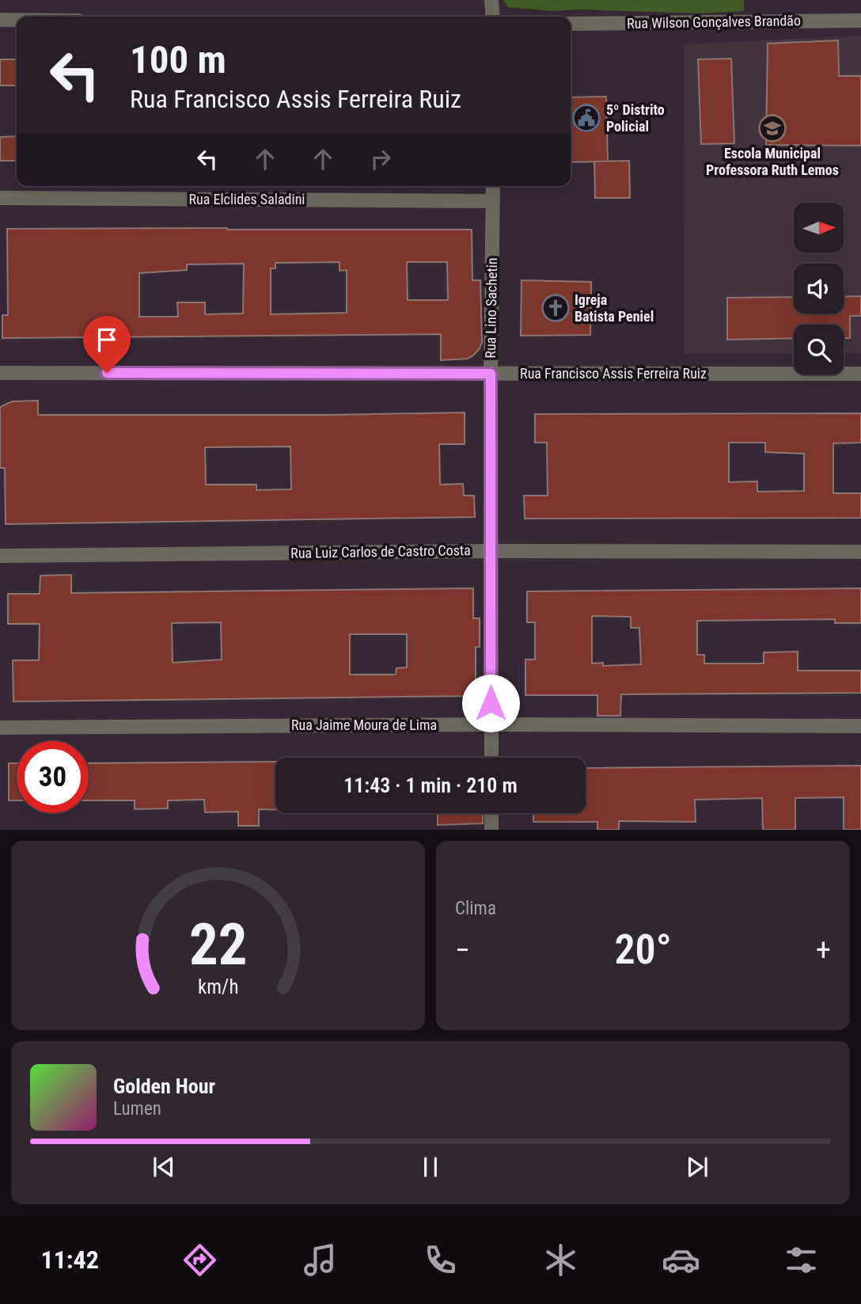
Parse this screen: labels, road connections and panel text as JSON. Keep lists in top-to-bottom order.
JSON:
{
  "streets": {
    "street": [
      "Rua Wilson Gonçalves Brandão",
      "Rua Elclides Saladini",
      "Rua Lino Sachetin",
      "Rua Francisco Assis Ferreira Ruiz",
      "Rua Luiz Carlos de Castro Costa",
      "Rua Jaime Moura de Lima"
    ]
  },
  "crossings": [
    ["Rua Elclides Saladini", "Rua Lino Sachetin"],
    ["Rua Lino Sachetin", "Rua Francisco Assis Ferreira Ruiz"],
    ["Rua Lino Sachetin", "Rua Luiz Carlos de Castro Costa"],
    ["Rua Lino Sachetin", "Rua Jaime Moura de Lima"]
  ],
  "places": {
    "public building": ["5º Distrito Policial"],
    "school or university": ["Escola Municipal Professora Ruth Lemos"],
    "church": ["Igreja Batista Peniel"]
  },
  "north": "right",
  "page": {
    "turn": ["100 m", "Rua Francisco Assis Ferreira Ruiz"],
    "limit": "30",
    "trip": "11:43 · 1 min · 210 m",
    "tile": "Clima",
    "heat": ["−", "20°", "+"],
    "song": ["Golden Hour", "Lumen"],
    "tabs": "11:42",
    "gauge": ["22", "km/h"]
  }
}
